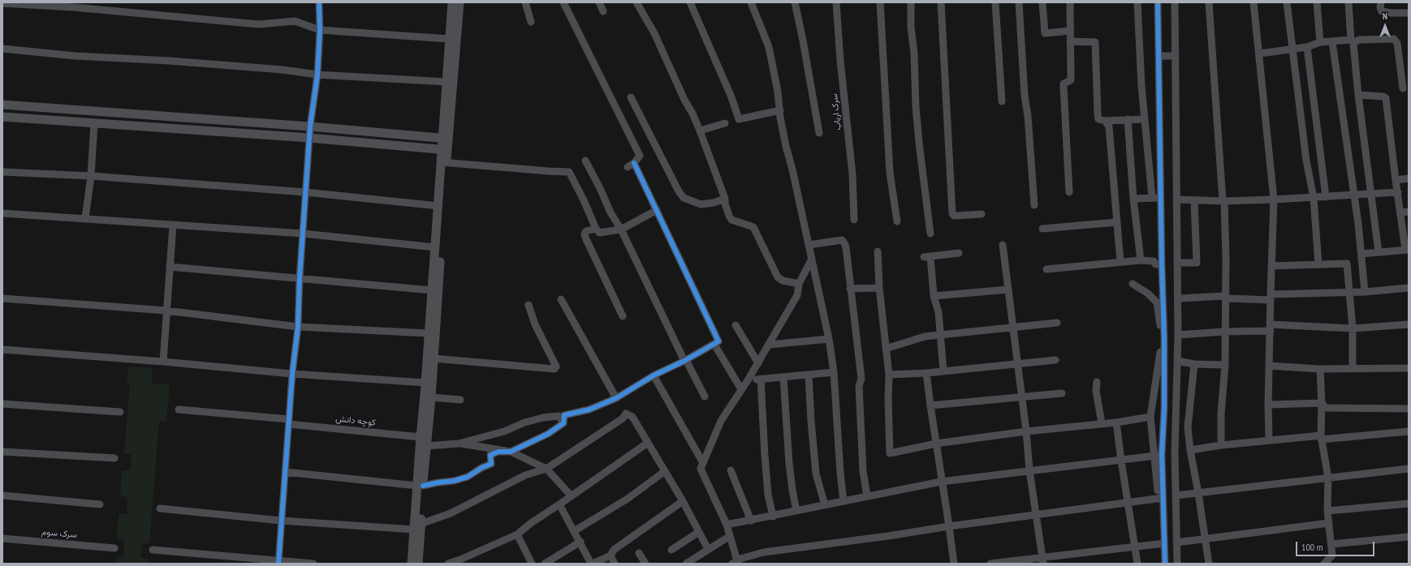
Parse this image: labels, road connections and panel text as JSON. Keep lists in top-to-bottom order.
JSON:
{
  "streets": {
    "street": ["سرک ارباب", "کوچه دانش", "سرک سوم"]
  },
  "scale_bar": "100 m",
  "north": "top"
}
